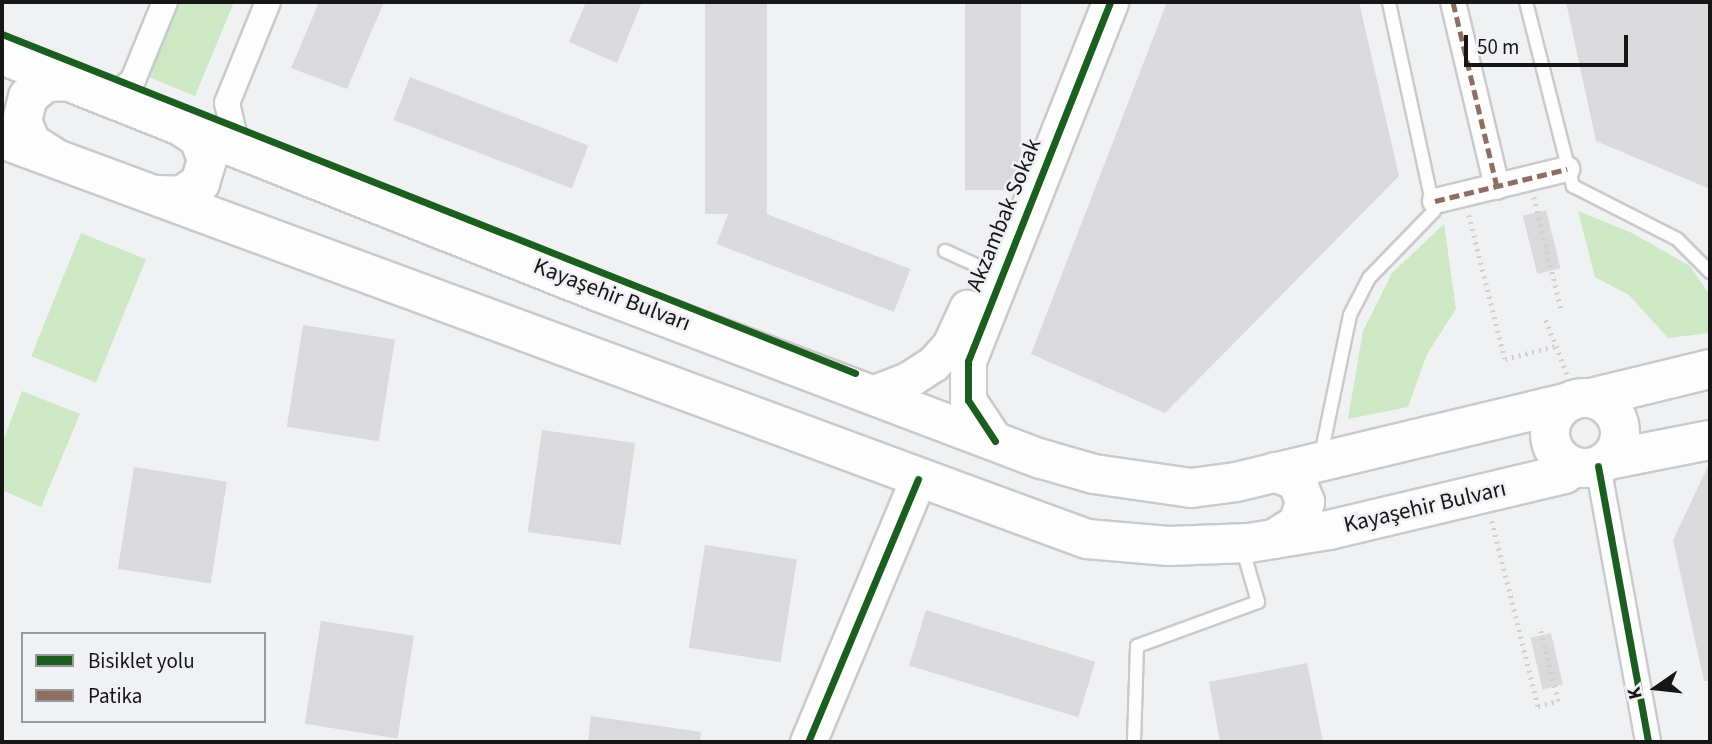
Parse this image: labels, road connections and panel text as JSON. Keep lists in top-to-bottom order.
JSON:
{
  "streets": {
    "main road": ["Kayaşehir Bulvarı"],
    "street": ["Akzambak Sokak"]
  },
  "crossings": [
    ["Akzambak Sokak", "Kayaşehir Bulvarı"]
  ],
  "legend": ["Bisiklet yolu", "Patika"],
  "scale_bar": "50 m",
  "north": "left"
}
